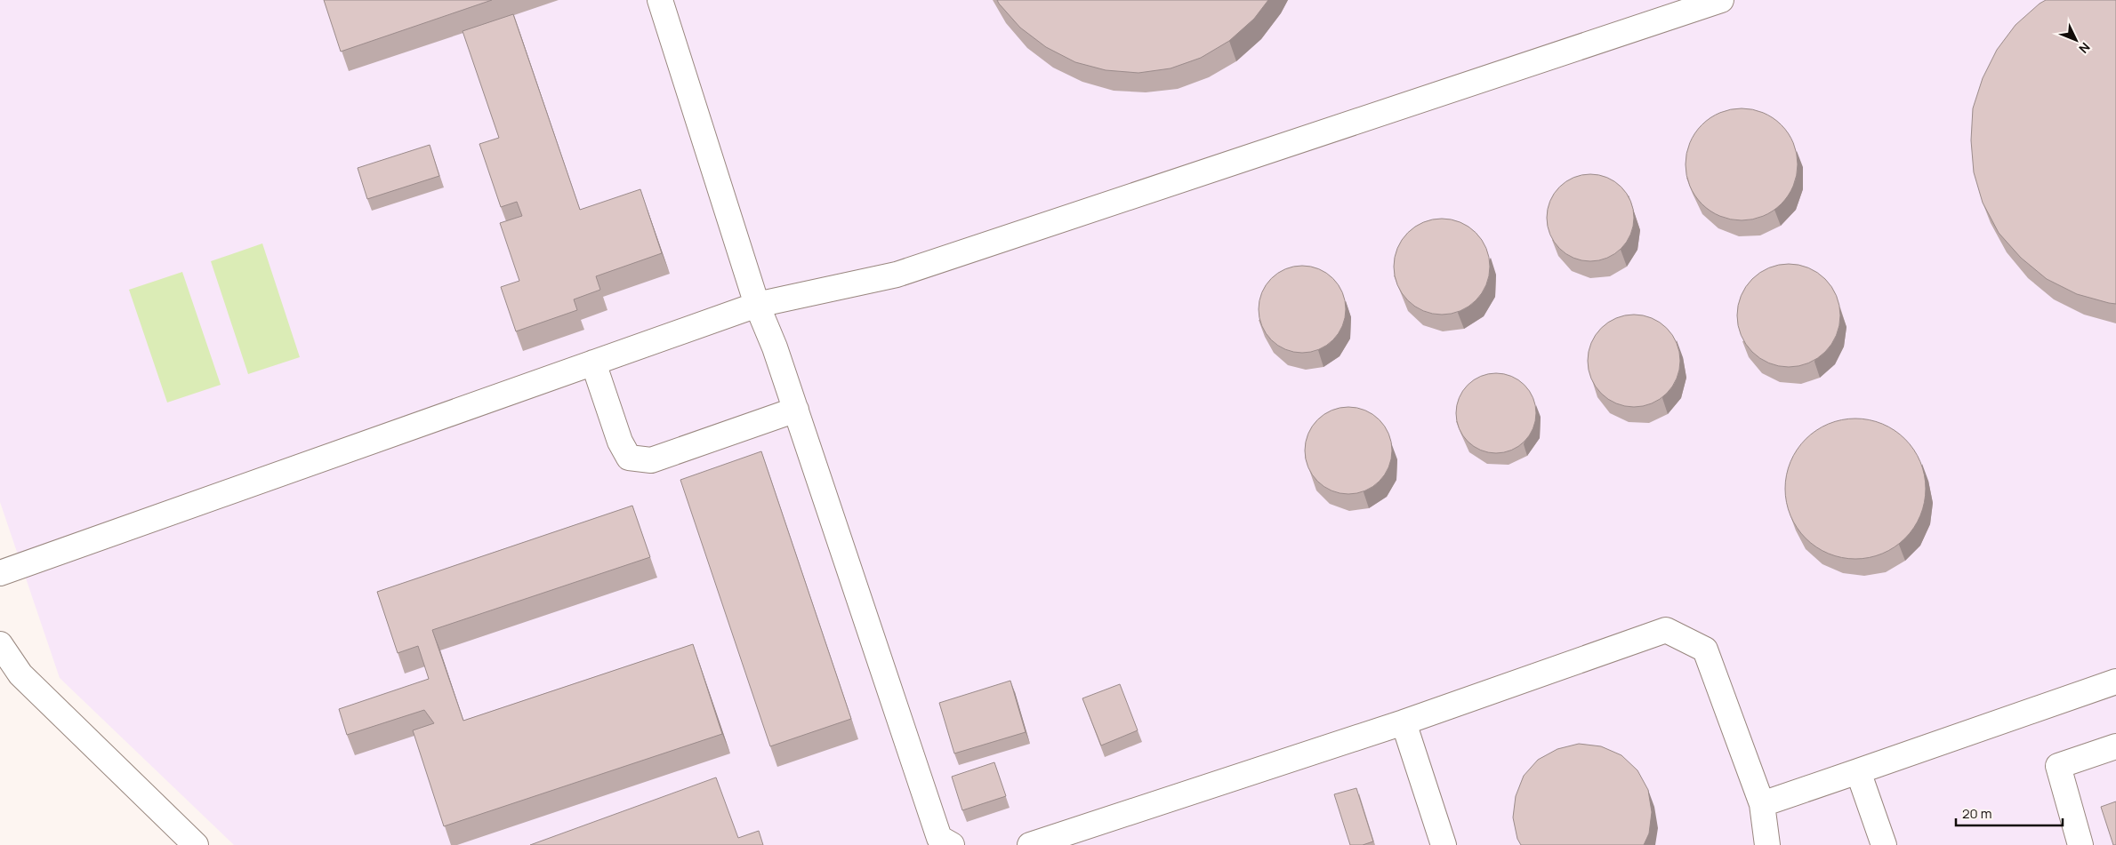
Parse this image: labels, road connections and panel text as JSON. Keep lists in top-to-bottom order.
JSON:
{
  "scale_bar": "20 m",
  "north": "bottom right"
}
